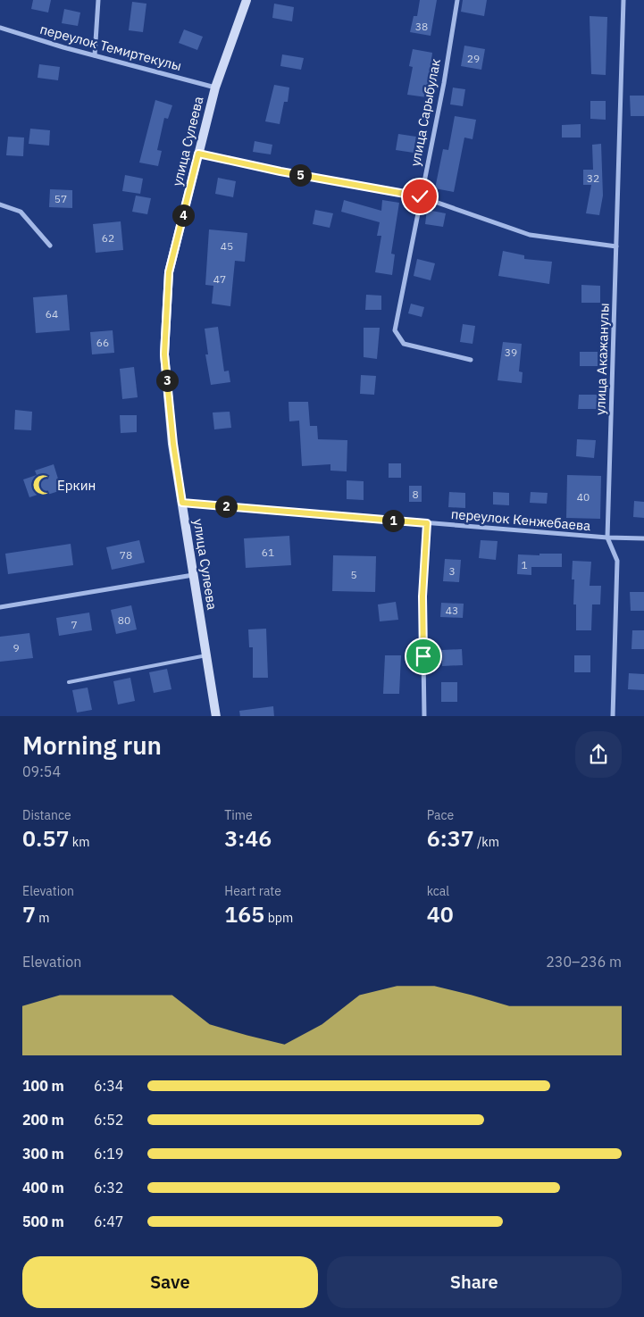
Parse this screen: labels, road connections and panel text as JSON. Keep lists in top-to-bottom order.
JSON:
{
  "streets": {
    "main road": ["улица Сулеева"],
    "street": [
      "переулок Темиртекулы",
      "улица Сарыбулак",
      "улица Акажанулы",
      "переулок Кенжебаева"
    ]
  },
  "crossings": [
    ["переулок Темиртекулы", "улица Сулеева"],
    ["улица Сулеева", "переулок Кенжебаева"],
    ["улица Акажанулы", "переулок Кенжебаева"]
  ],
  "places": {
    "mosque": ["Еркин"]
  },
  "house_numbers": [
    "38",
    "29",
    "32",
    "57",
    "62",
    "45",
    "47",
    "64",
    "66",
    "39",
    "8",
    "40",
    "61",
    "78",
    "1",
    "3",
    "5",
    "43",
    "80",
    "7",
    "9"
  ],
  "page": {
    "pins": [
      "5",
      "4",
      "3",
      "2",
      "1"
    ],
    "heading": ["Morning run", "09:54"],
    "stats": [
      ["Distance", "0.57 km"],
      ["Time", "3:46"],
      ["Pace", "6:37 /km"],
      ["Elevation", "7 m"],
      ["Heart rate", "165 bpm"],
      ["kcal", "40"]
    ],
    "chart": ["Elevation", "230–236 m"],
    "list": [
      {
        "name": "100 m",
        "note": "6:34"
      },
      {
        "name": "200 m",
        "note": "6:52"
      },
      {
        "name": "300 m",
        "note": "6:19"
      },
      {
        "name": "400 m",
        "note": "6:32"
      },
      {
        "name": "500 m",
        "note": "6:47"
      }
    ],
    "buttons": ["Save", "Share"]
  }
}
